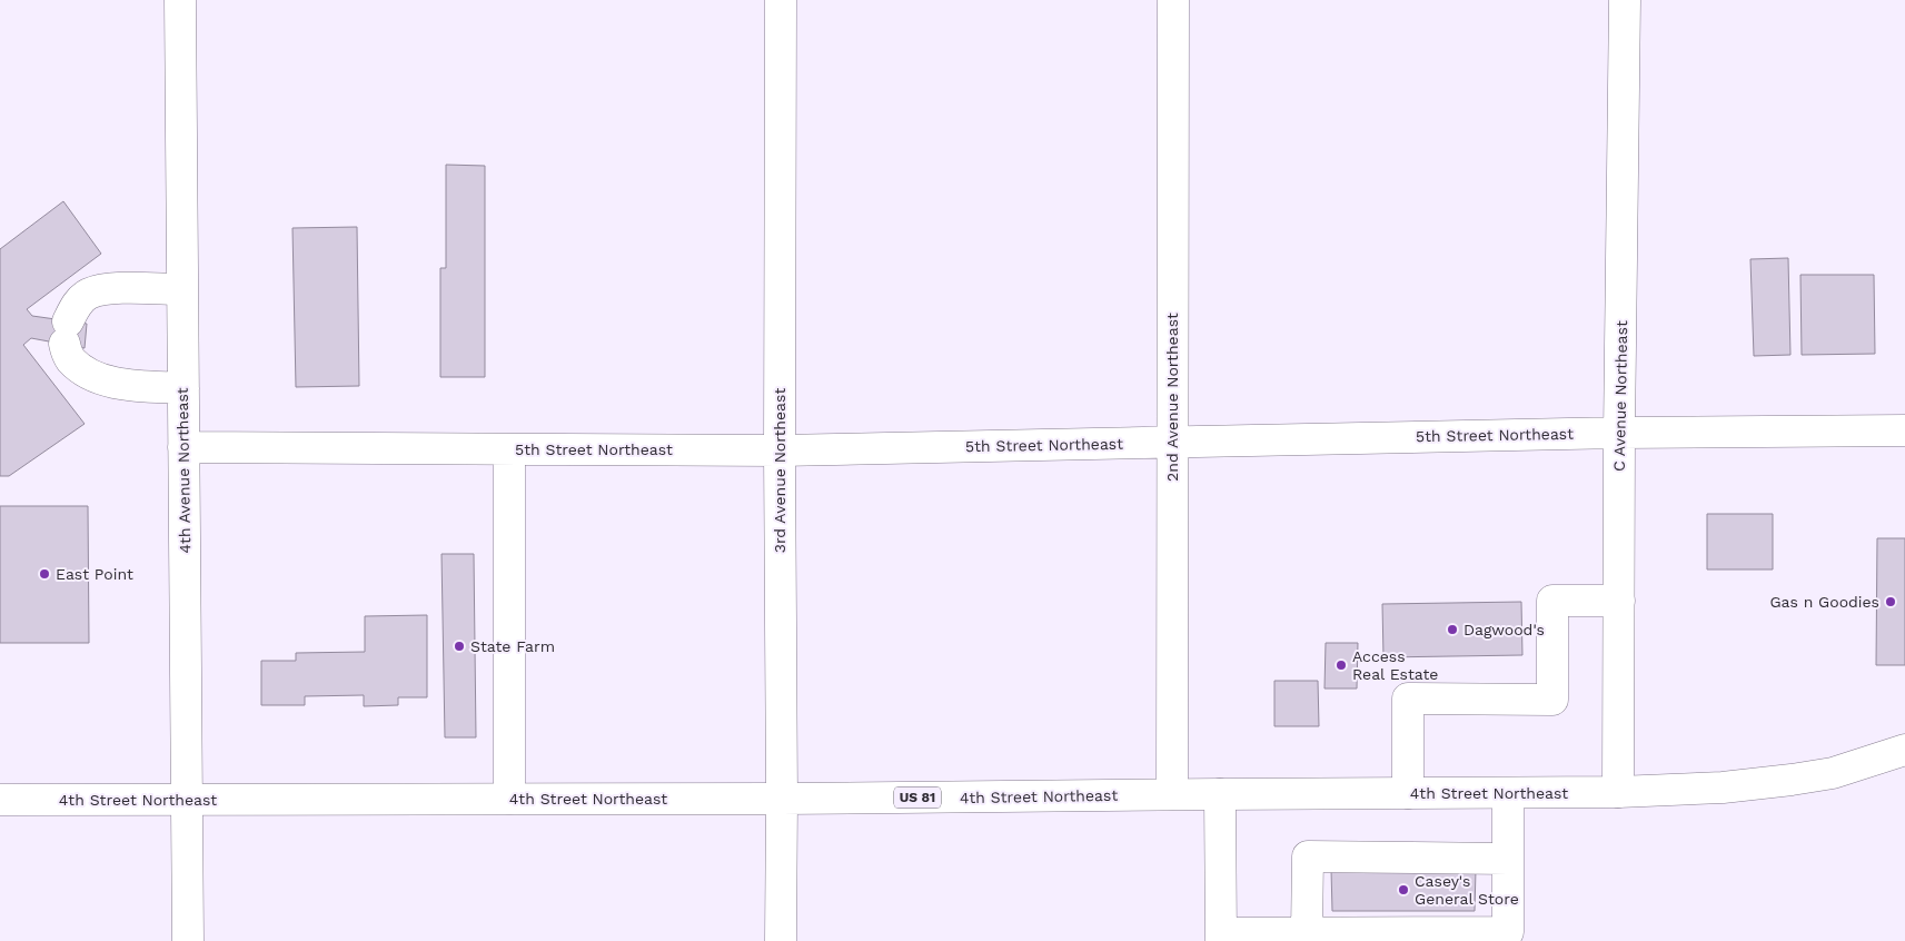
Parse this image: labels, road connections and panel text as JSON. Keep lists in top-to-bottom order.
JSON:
{
  "streets": {
    "street": [
      "C Avenue Northeast",
      "2nd Avenue Northeast",
      "5th Street Northeast",
      "4th Avenue Northeast",
      "3rd Avenue Northeast",
      "4th Street Northeast",
      "US 81"
    ]
  },
  "crossings": [
    ["C Avenue Northeast", "5th Street Northeast"],
    ["C Avenue Northeast", "4th Street Northeast"],
    ["2nd Avenue Northeast", "5th Street Northeast"],
    ["2nd Avenue Northeast", "4th Street Northeast"],
    ["5th Street Northeast", "4th Avenue Northeast"],
    ["5th Street Northeast", "3rd Avenue Northeast"],
    ["4th Avenue Northeast", "4th Street Northeast"],
    ["3rd Avenue Northeast", "4th Street Northeast"]
  ],
  "places": [
    "East Point",
    "Gas n Goodies",
    "Dagwood's",
    "State Farm",
    "Access Real Estate",
    "Casey's General Store"
  ]
}
